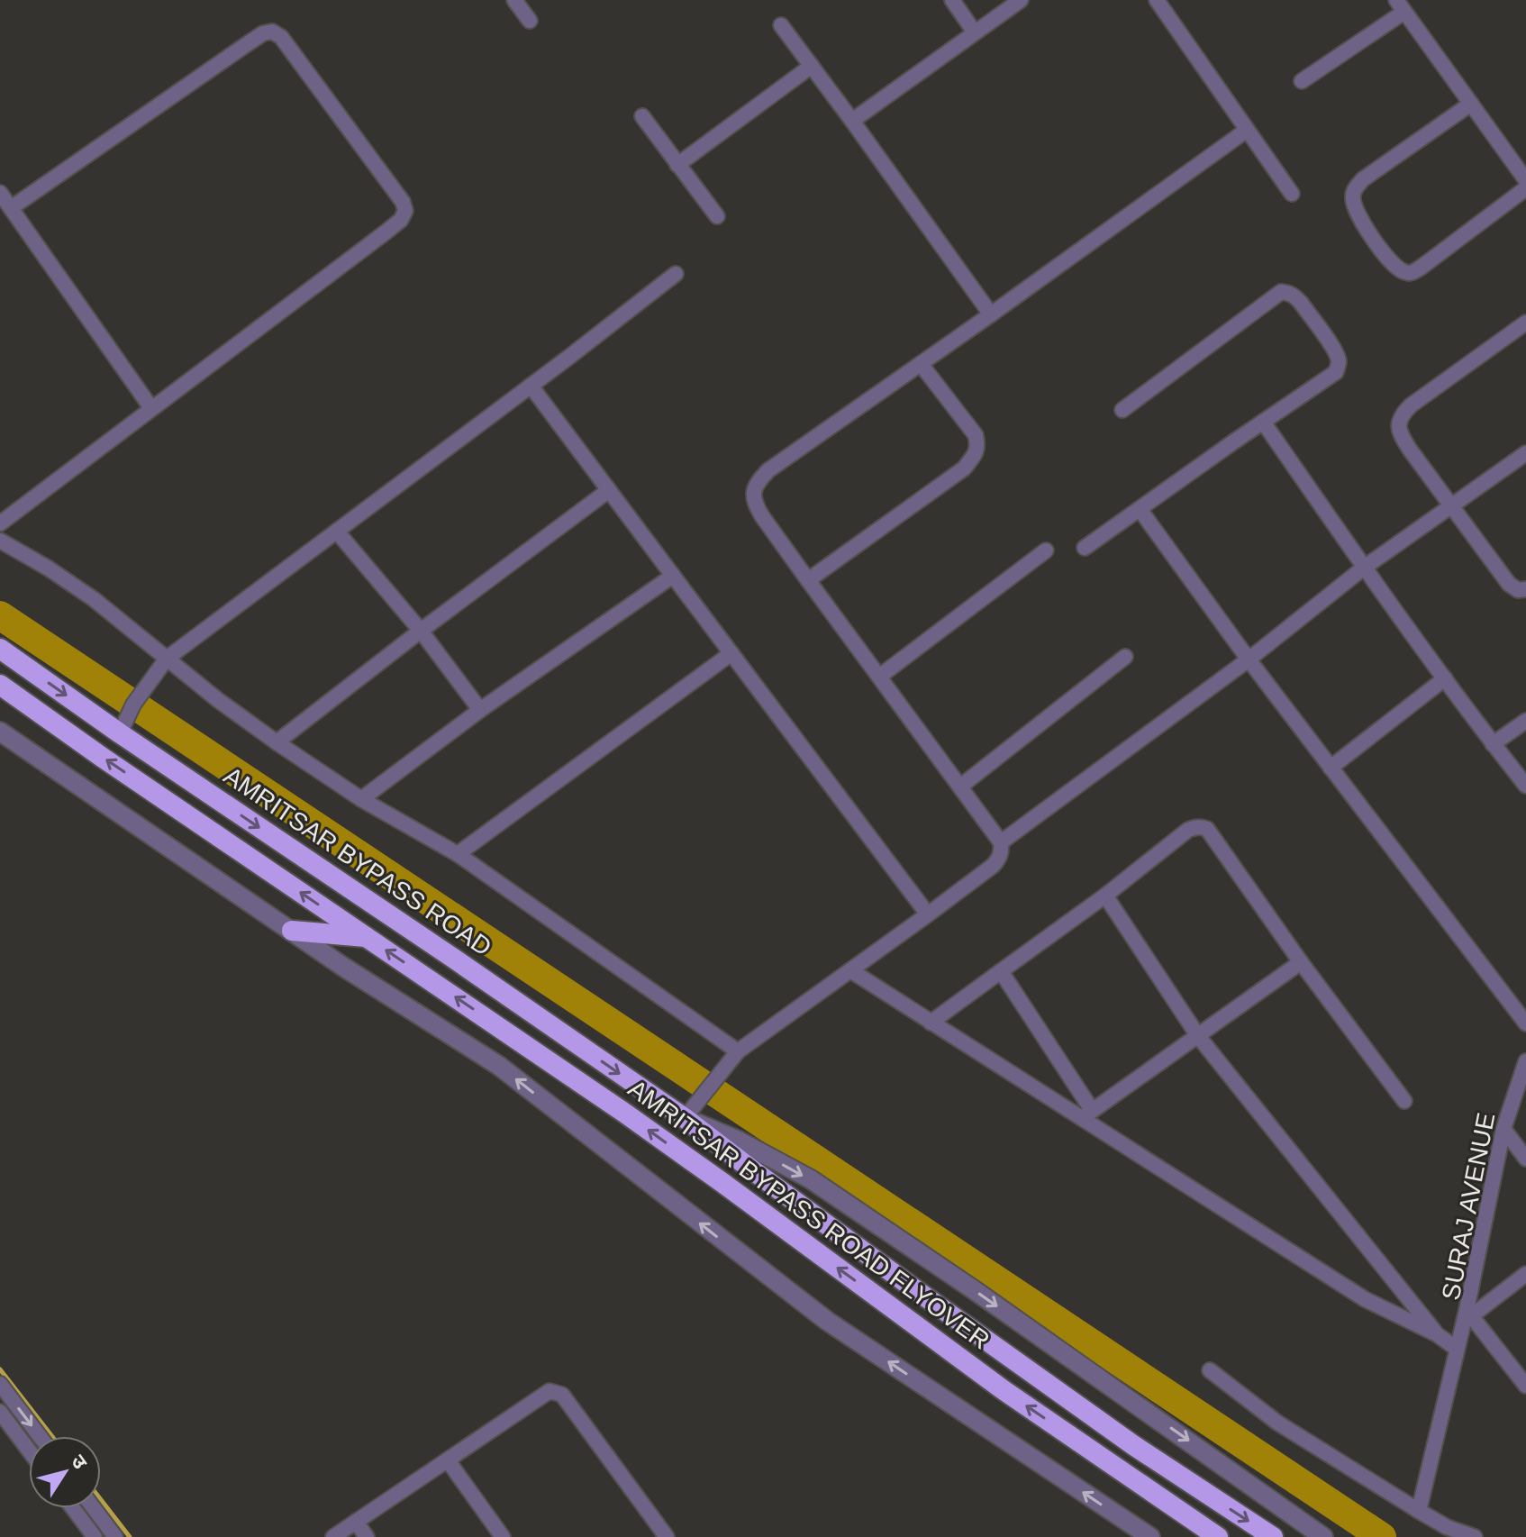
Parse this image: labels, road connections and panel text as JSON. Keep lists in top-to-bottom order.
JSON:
{
  "streets": {
    "highway": ["AMRITSAR BYPASS ROAD", "AMRITSAR BYPASS ROAD FLYOVER"],
    "street": ["SURAJ AVENUE"]
  },
  "crossings": [
    ["AMRITSAR BYPASS ROAD", "AMRITSAR BYPASS ROAD FLYOVER"]
  ],
  "north": "top right"
}
